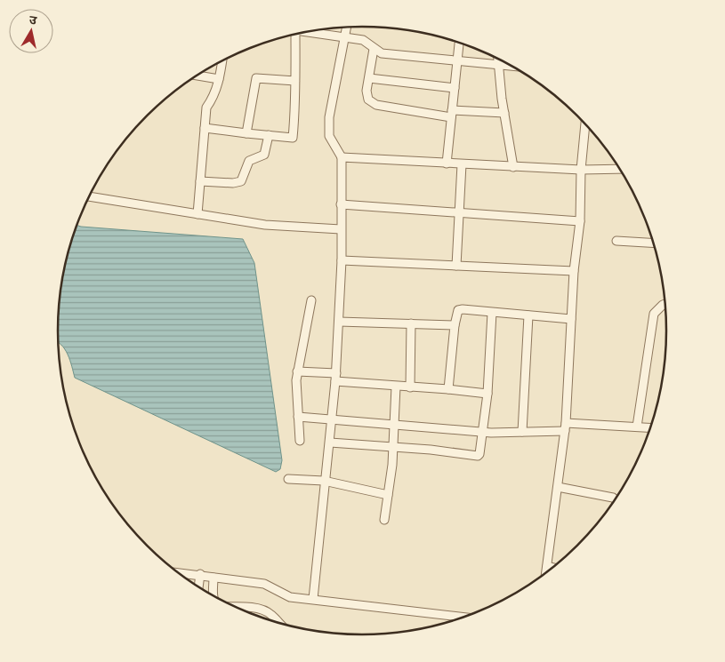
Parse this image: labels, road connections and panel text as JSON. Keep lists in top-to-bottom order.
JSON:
{
  "north": "top"
}
